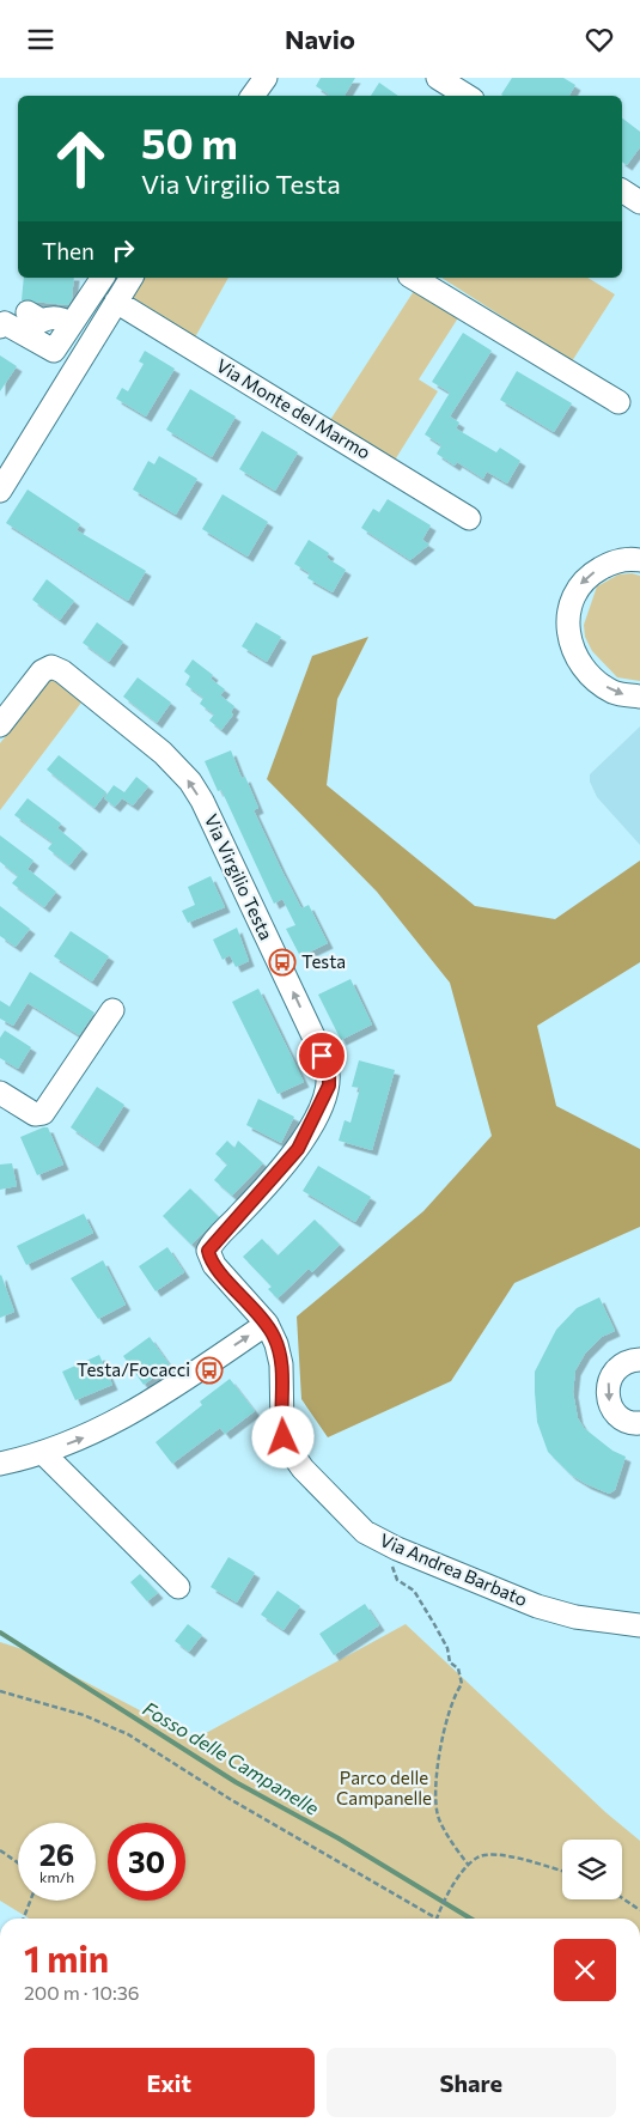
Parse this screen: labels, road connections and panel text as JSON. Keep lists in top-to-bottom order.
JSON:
{
  "streets": {
    "street": ["Via Monte del Marmo", "Via Virgilio Testa", "Via Andrea Barbato"]
  },
  "crossings": [
    ["Via Virgilio Testa", "Via Andrea Barbato"]
  ],
  "water": ["Fosso delle Campanelle"],
  "parks": ["Parco delle Campanelle"],
  "places": {
    "bus stop": ["Testa", "Testa/Focacci"]
  },
  "page": {
    "header": "Navio",
    "turn": ["50 m", "Via Virgilio Testa"],
    "then": "Then",
    "speed": "26 km/h",
    "limit": "30",
    "heading": ["1 min", "200 m · 10:36"],
    "buttons": ["Exit", "Share"]
  }
}
